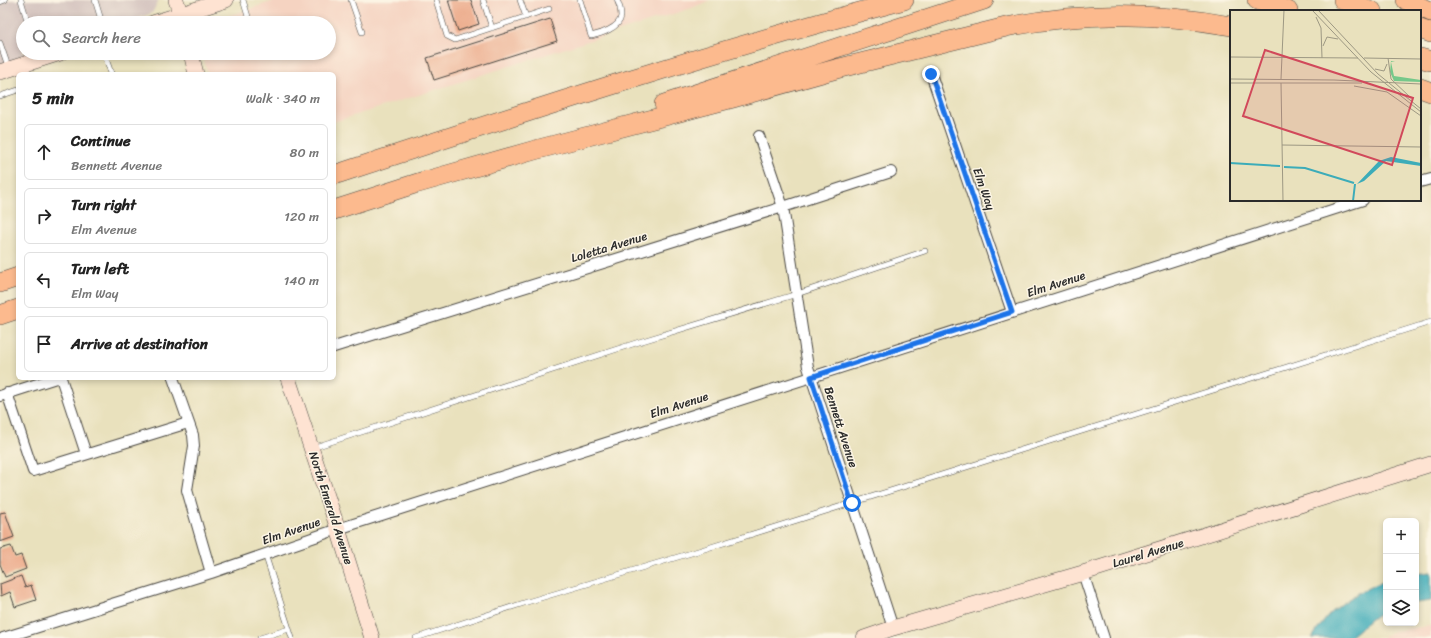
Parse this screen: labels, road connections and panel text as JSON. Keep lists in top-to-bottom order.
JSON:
{
  "streets": {
    "street": [
      "Elm Way",
      "Loletta Avenue",
      "Elm Avenue",
      "Bennett Avenue",
      "North Emerald Avenue",
      "Laurel Avenue"
    ]
  },
  "crossings": [
    ["Elm Way", "Elm Avenue"],
    ["Loletta Avenue", "Bennett Avenue"],
    ["Elm Avenue", "Bennett Avenue"],
    ["Elm Avenue", "North Emerald Avenue"],
    ["Bennett Avenue", "Laurel Avenue"]
  ],
  "page": {
    "search": "Search here",
    "heading": ["5 min", "Walk · 340 m"],
    "list": [
      ["Continue", "Bennett Avenue", "80 m"],
      ["Turn right", "Elm Avenue", "120 m"],
      ["Turn left", "Elm Way", "140 m"],
      "Arrive at destination"
    ],
    "map_buttons": ["+", "−"]
  }
}
